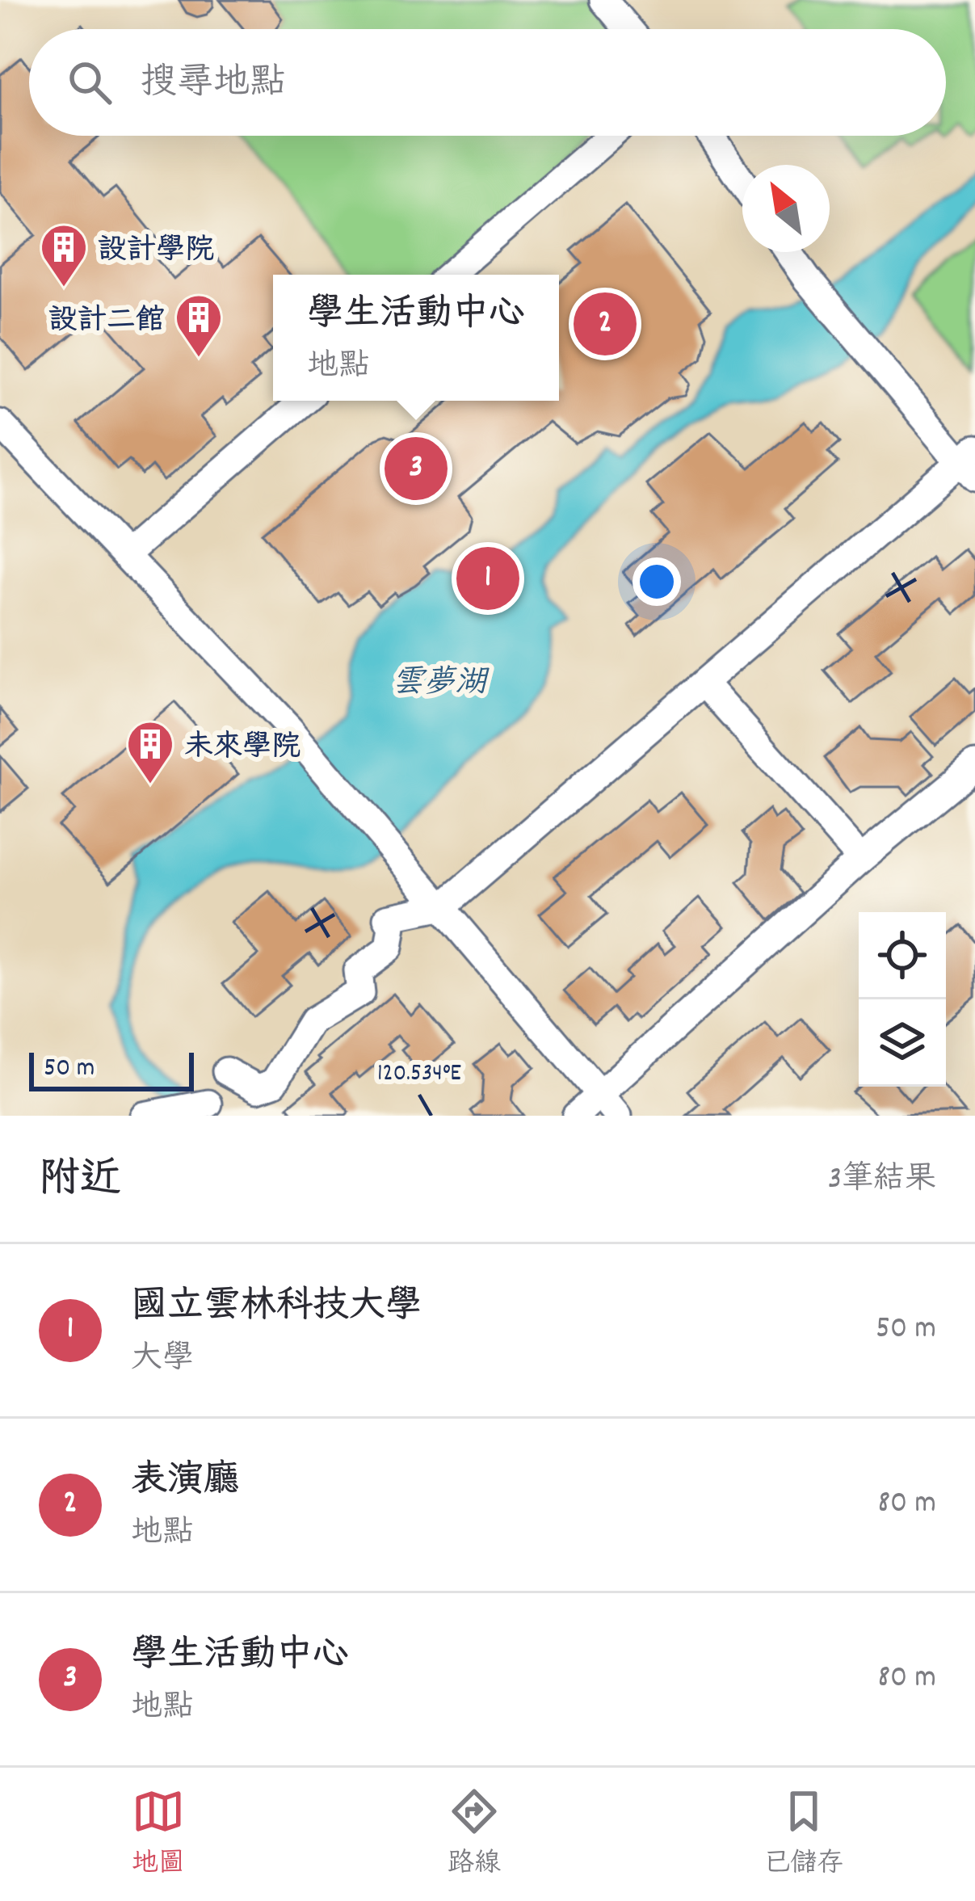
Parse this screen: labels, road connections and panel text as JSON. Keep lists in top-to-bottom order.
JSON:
{
  "water": ["雲夢湖"],
  "places": {
    "building": ["設計學院", "設計二館", "未來學院"]
  },
  "scale_bar": "50 m",
  "north": "top left",
  "page": {
    "search": "搜尋地點",
    "popup": ["學生活動中心", "地點"],
    "pins": ["2", "3", "1"],
    "scale": "50 m",
    "heading": ["附近", "3筆結果"],
    "list": [
      {
        "mark": "1",
        "name": "國立雲林科技大學",
        "note": "大學",
        "value": "50 m"
      },
      {
        "mark": "2",
        "name": "表演廳",
        "note": "地點",
        "value": "80 m"
      },
      {
        "mark": "3",
        "name": "學生活動中心",
        "note": "地點",
        "value": "80 m"
      }
    ],
    "nav": ["地圖", "路線", "已儲存"]
  },
  "coordinates": ["120.534°E"]
}
